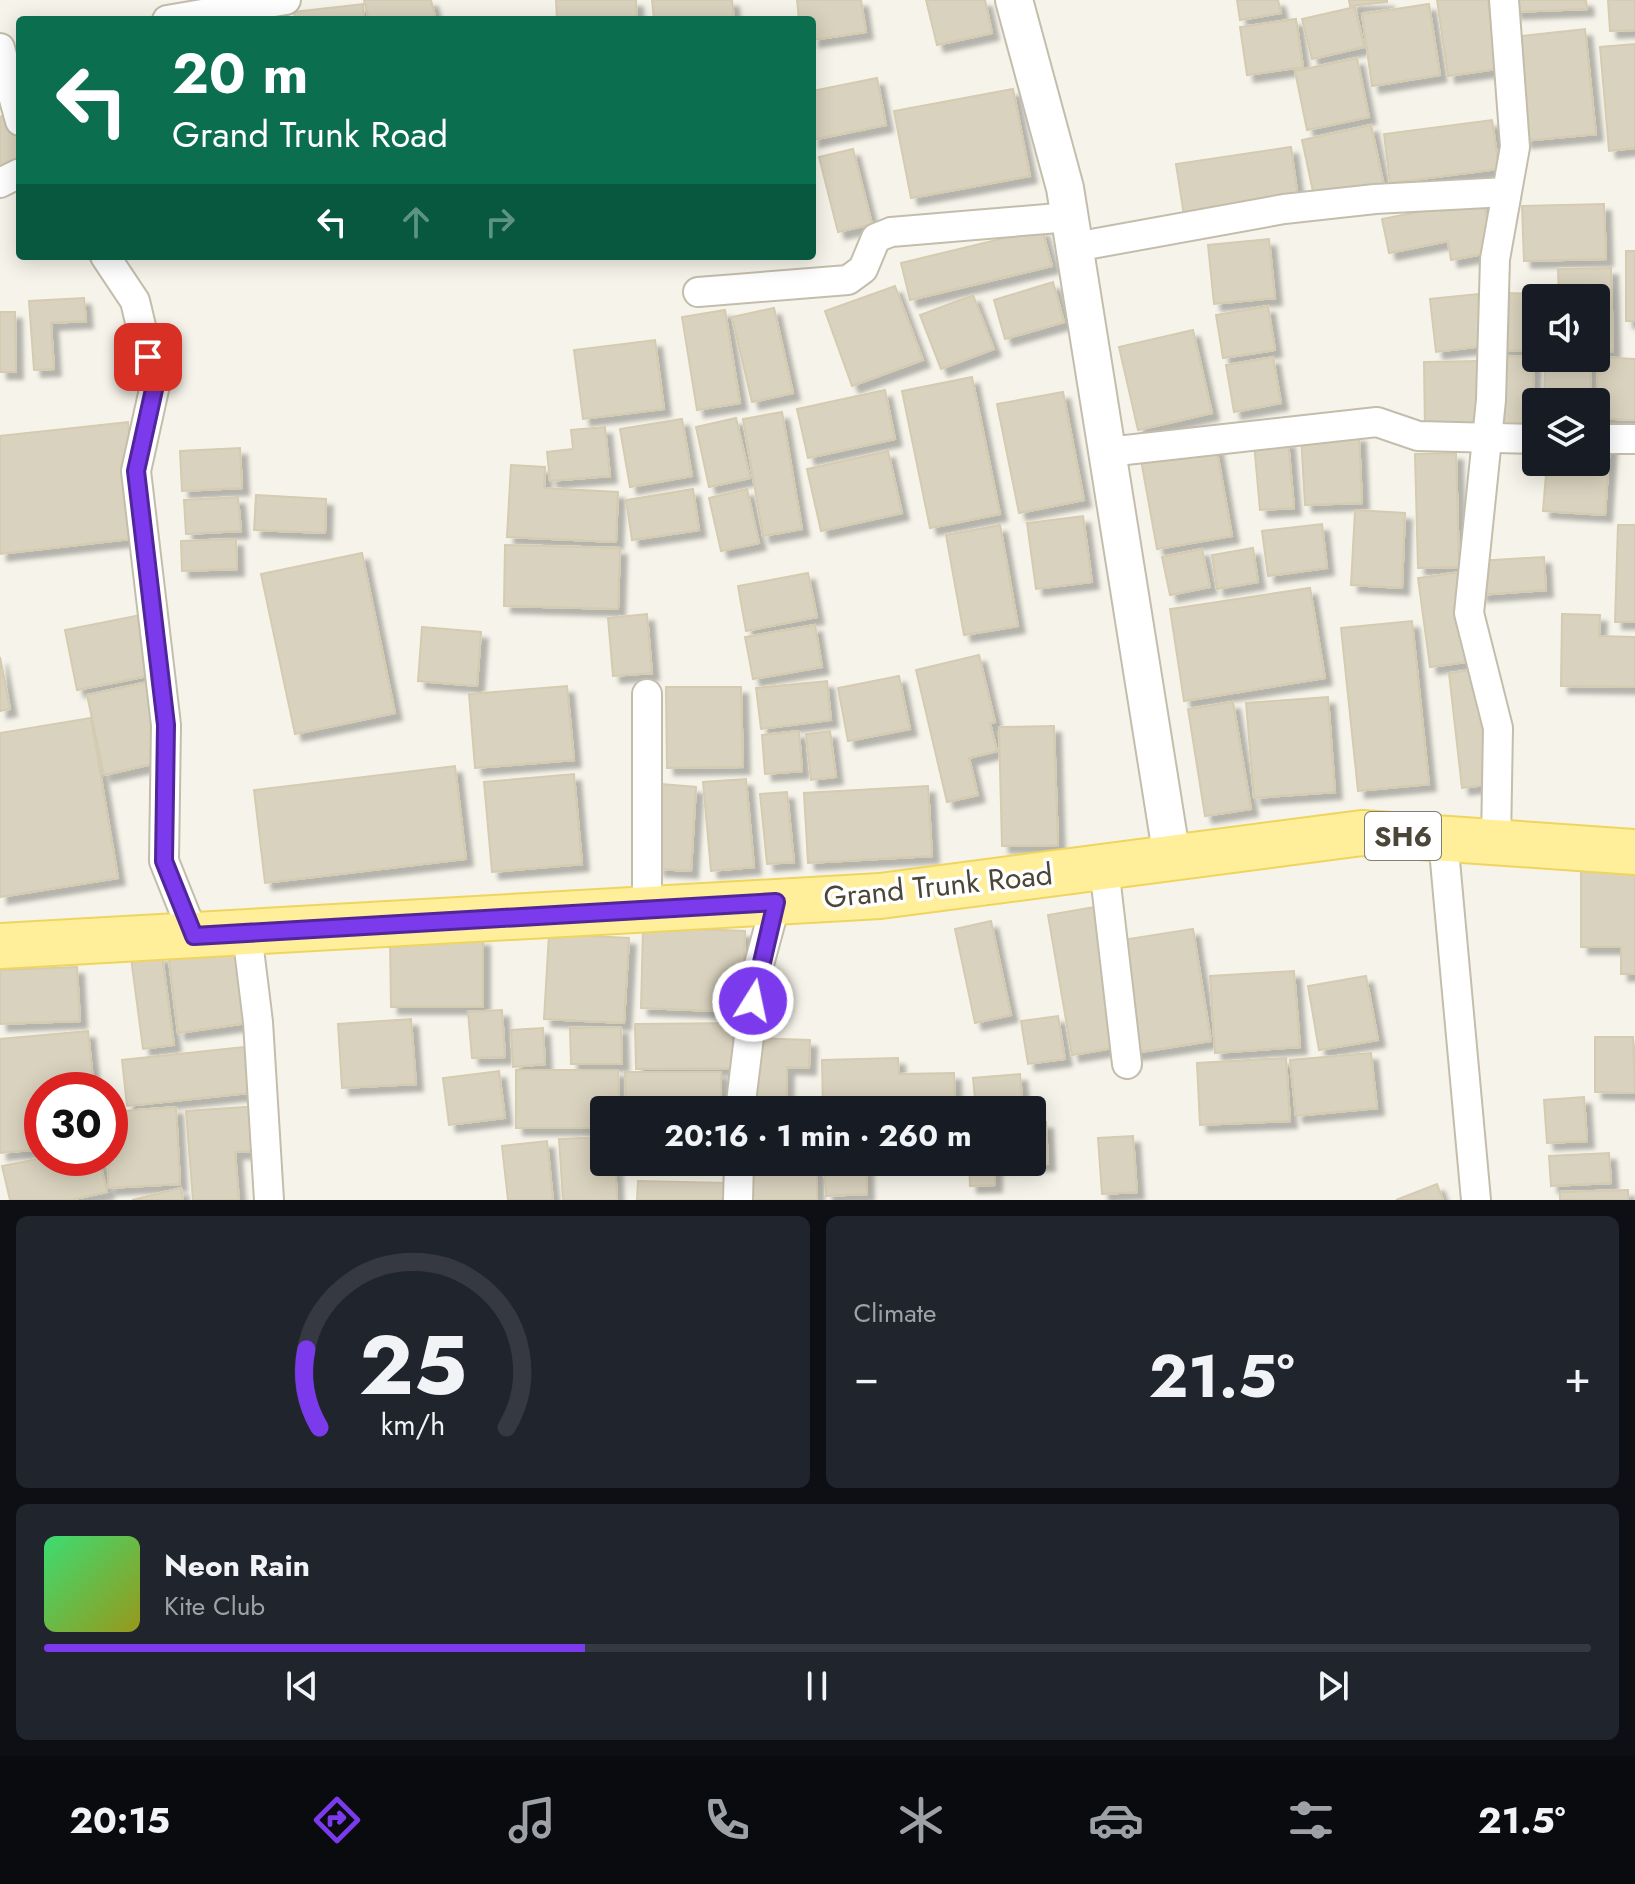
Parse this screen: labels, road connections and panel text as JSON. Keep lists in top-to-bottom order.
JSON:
{
  "streets": {
    "main road": ["SH6", "Grand Trunk Road"]
  },
  "page": {
    "turn": ["20 m", "Grand Trunk Road"],
    "limit": "30",
    "trip": "20:16 · 1 min · 260 m",
    "tile": "Climate",
    "heat": ["−", "21.5°", "+"],
    "song": ["Neon Rain", "Kite Club"],
    "tabs": ["20:15", "21.5°"],
    "gauge": ["25", "km/h"]
  }
}
